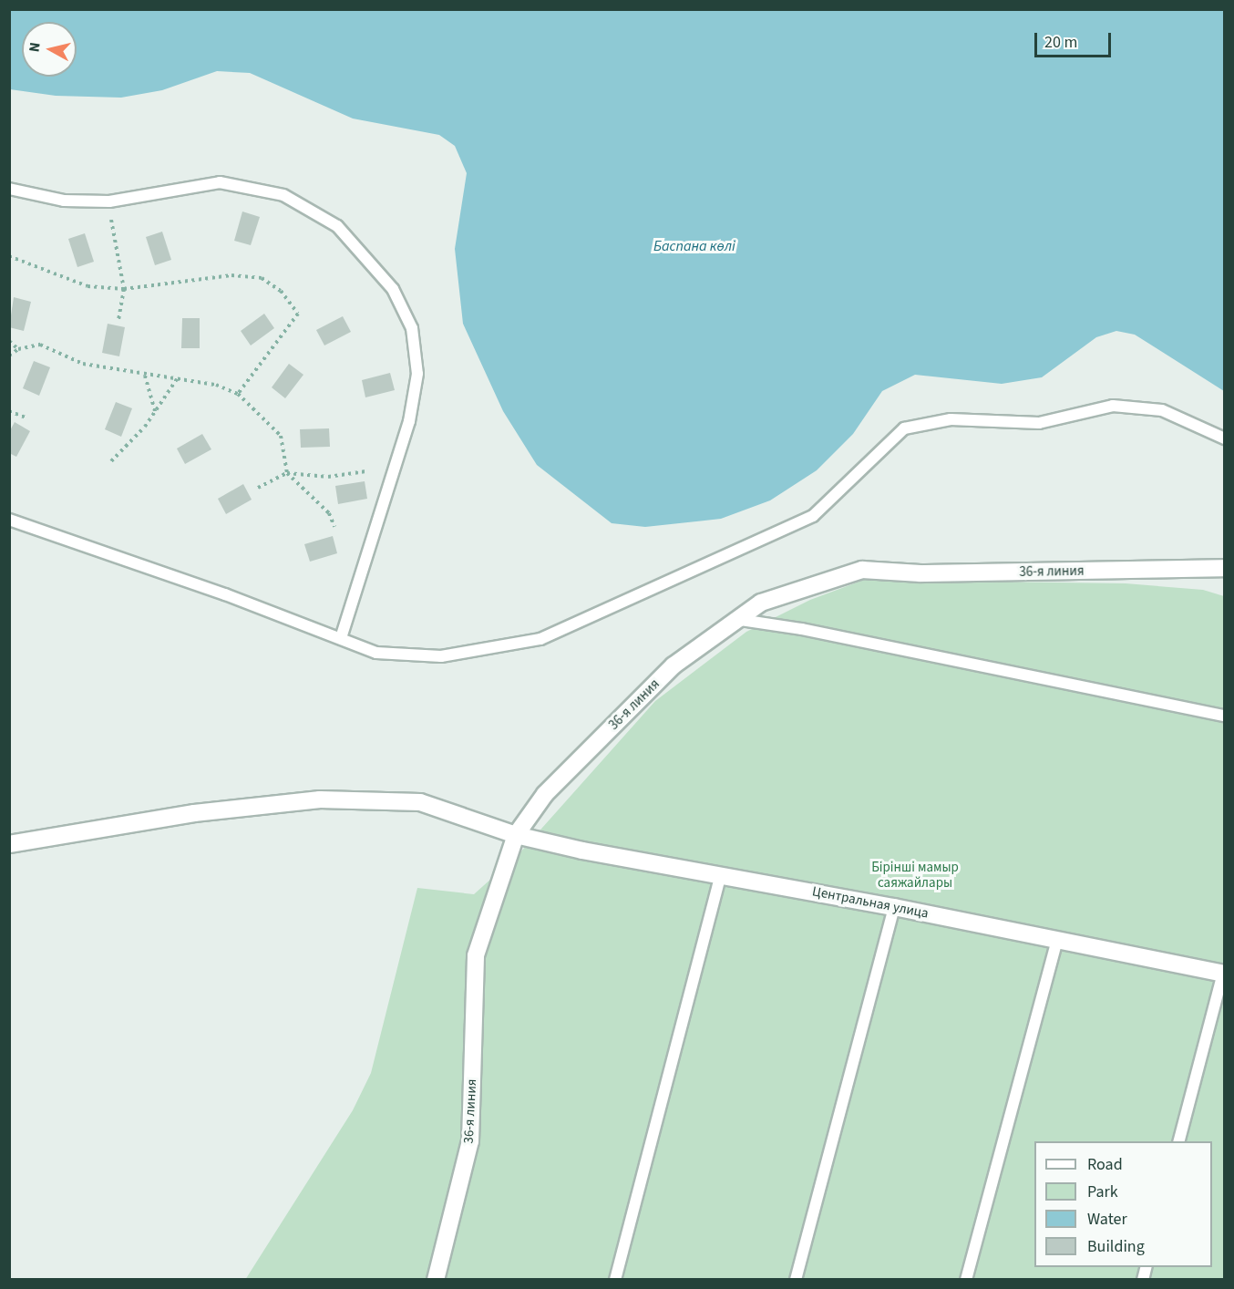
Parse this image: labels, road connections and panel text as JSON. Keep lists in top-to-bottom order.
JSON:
{
  "streets": {
    "street": ["36-я линия", "Центральная улица"]
  },
  "crossings": [
    ["36-я линия", "Центральная улица"]
  ],
  "water": ["Баспана көлі"],
  "parks": ["Бірінші мамыр саяжайлары"],
  "legend": [
    "Road",
    "Park",
    "Water",
    "Building"
  ],
  "scale_bar": "20 m",
  "north": "left"
}
